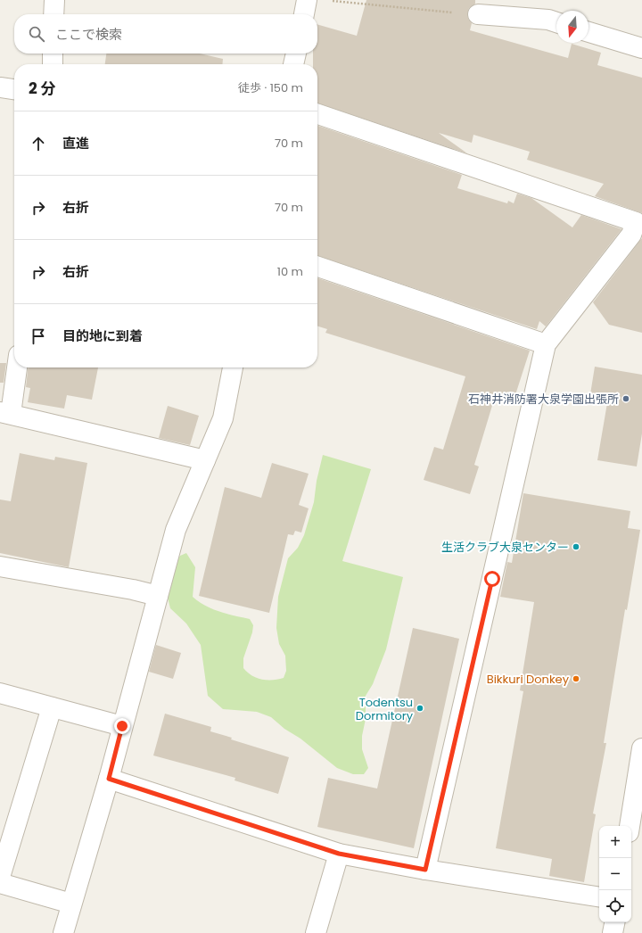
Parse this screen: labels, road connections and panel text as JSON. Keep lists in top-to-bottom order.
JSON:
{
  "places": [
    "石神井消防署大泉学園出張所",
    "生活クラブ大泉センター",
    "Bikkuri Donkey",
    "Todentsu Dormitory"
  ],
  "north": "bottom",
  "page": {
    "search": "ここで検索",
    "heading": ["2 分", "徒歩 · 150 m"],
    "list": [
      ["直進", "70 m"],
      ["右折", "70 m"],
      ["右折", "10 m"],
      "目的地に到着"
    ],
    "map_buttons": ["+", "−"]
  }
}
